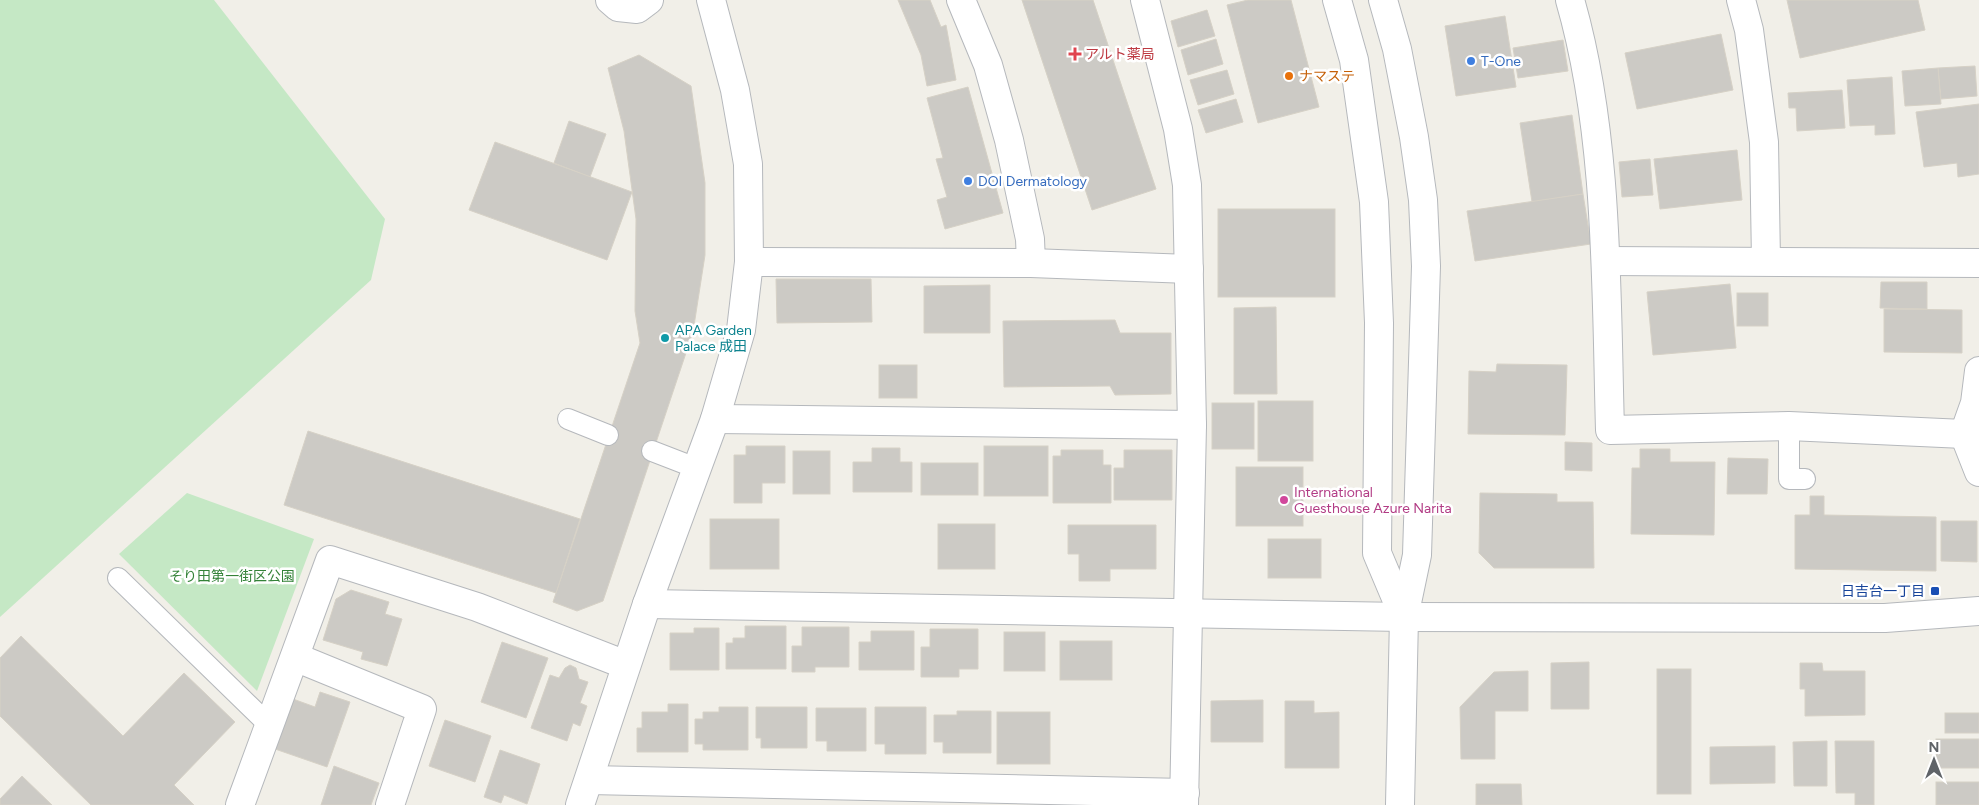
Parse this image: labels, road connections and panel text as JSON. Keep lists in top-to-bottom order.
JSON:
{
  "parks": ["そり田第一街区公園"],
  "places": {
    "health": ["アルト薬局"],
    "other": [
      "T-One",
      "ナマステ",
      "DOI Dermatology",
      "APA Garden Palace 成田",
      "International Guesthouse Azure Narita"
    ],
    "transit": ["日吉台一丁目"]
  },
  "north": "top"
}
